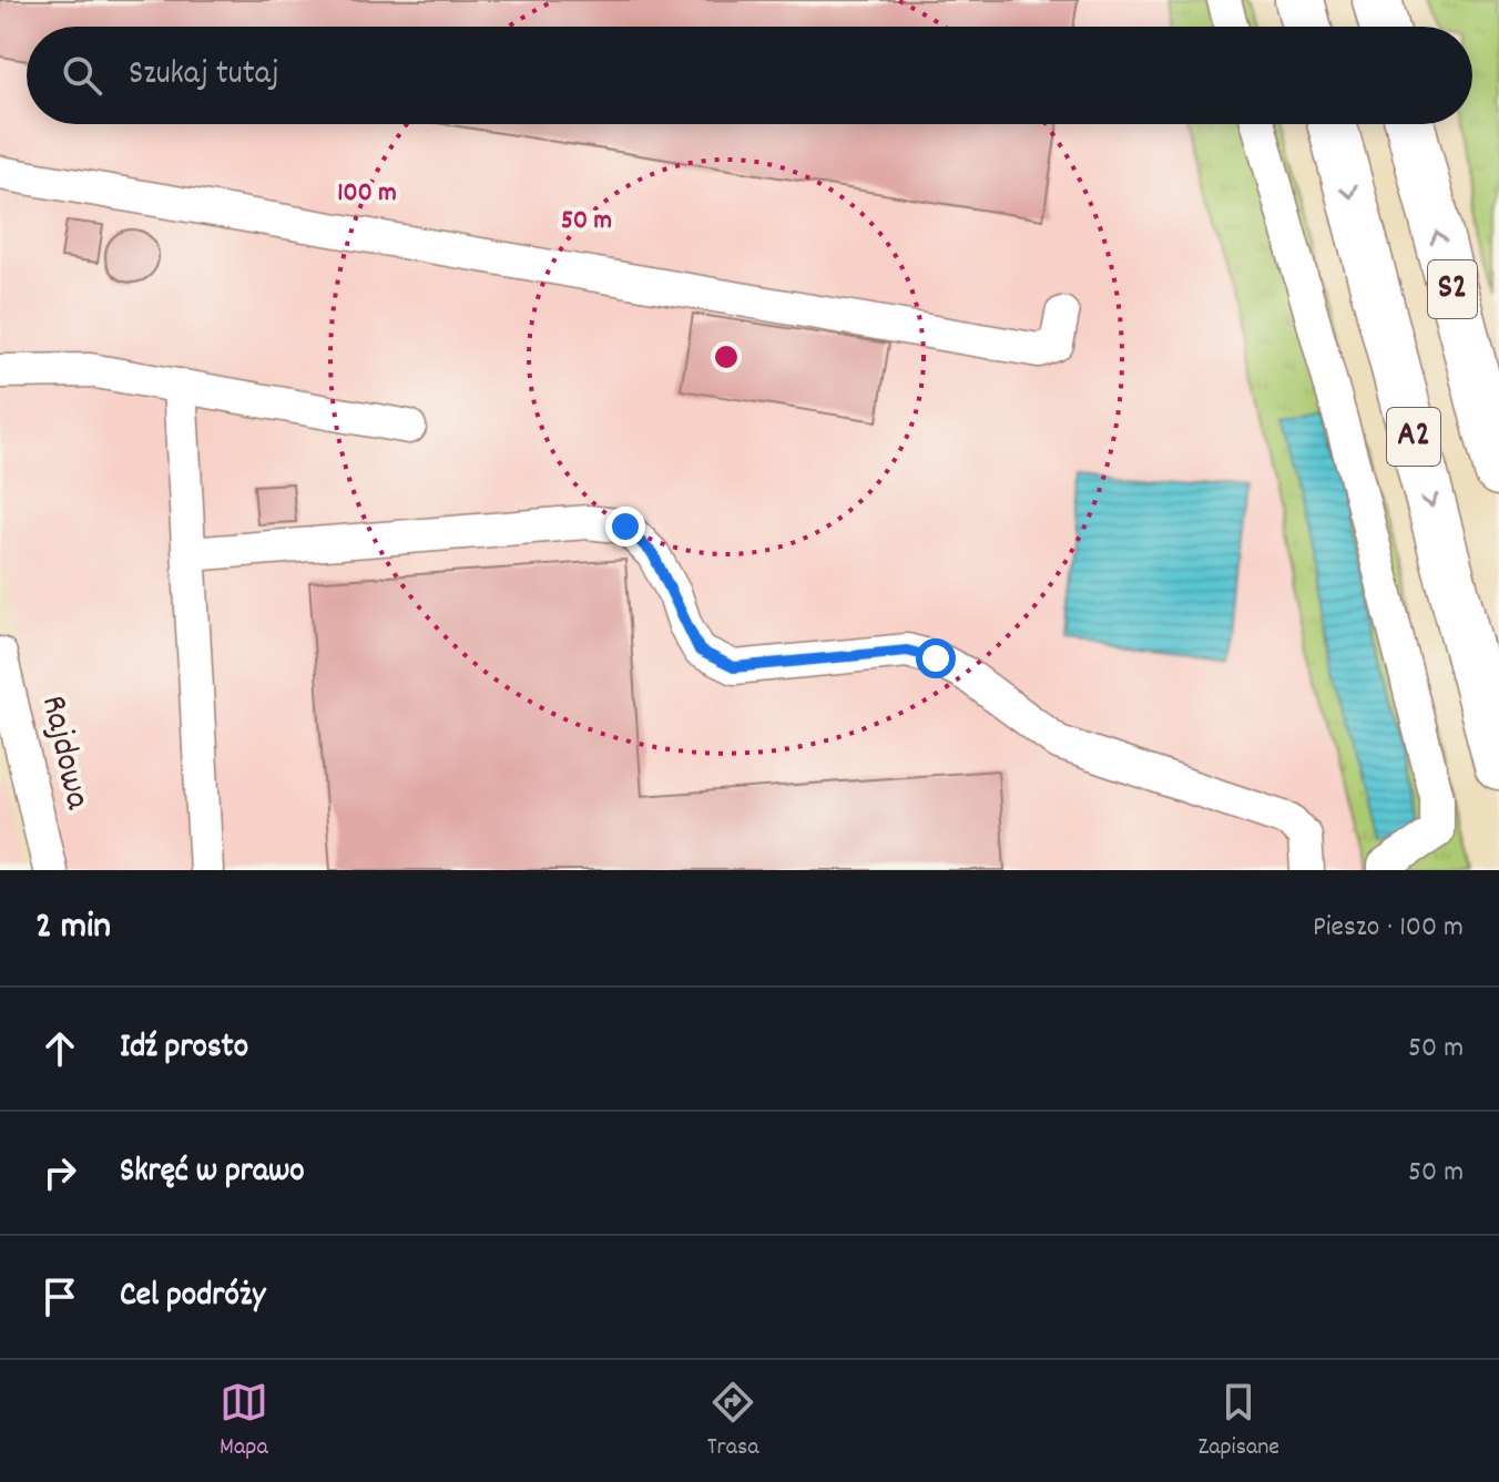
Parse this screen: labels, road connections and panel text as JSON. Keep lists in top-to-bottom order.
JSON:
{
  "streets": {
    "highway": ["S2", "A2"],
    "street": ["Rajdowa"]
  },
  "page": {
    "search": "Szukaj tutaj",
    "heading": ["2 min", "Pieszo · 100 m"],
    "list": [
      ["Idź prosto", "50 m"],
      ["Skręć w prawo", "50 m"],
      "Cel podróży"
    ],
    "nav": ["Mapa", "Trasa", "Zapisane"]
  },
  "rings": ["100 m", "50 m"]
}
